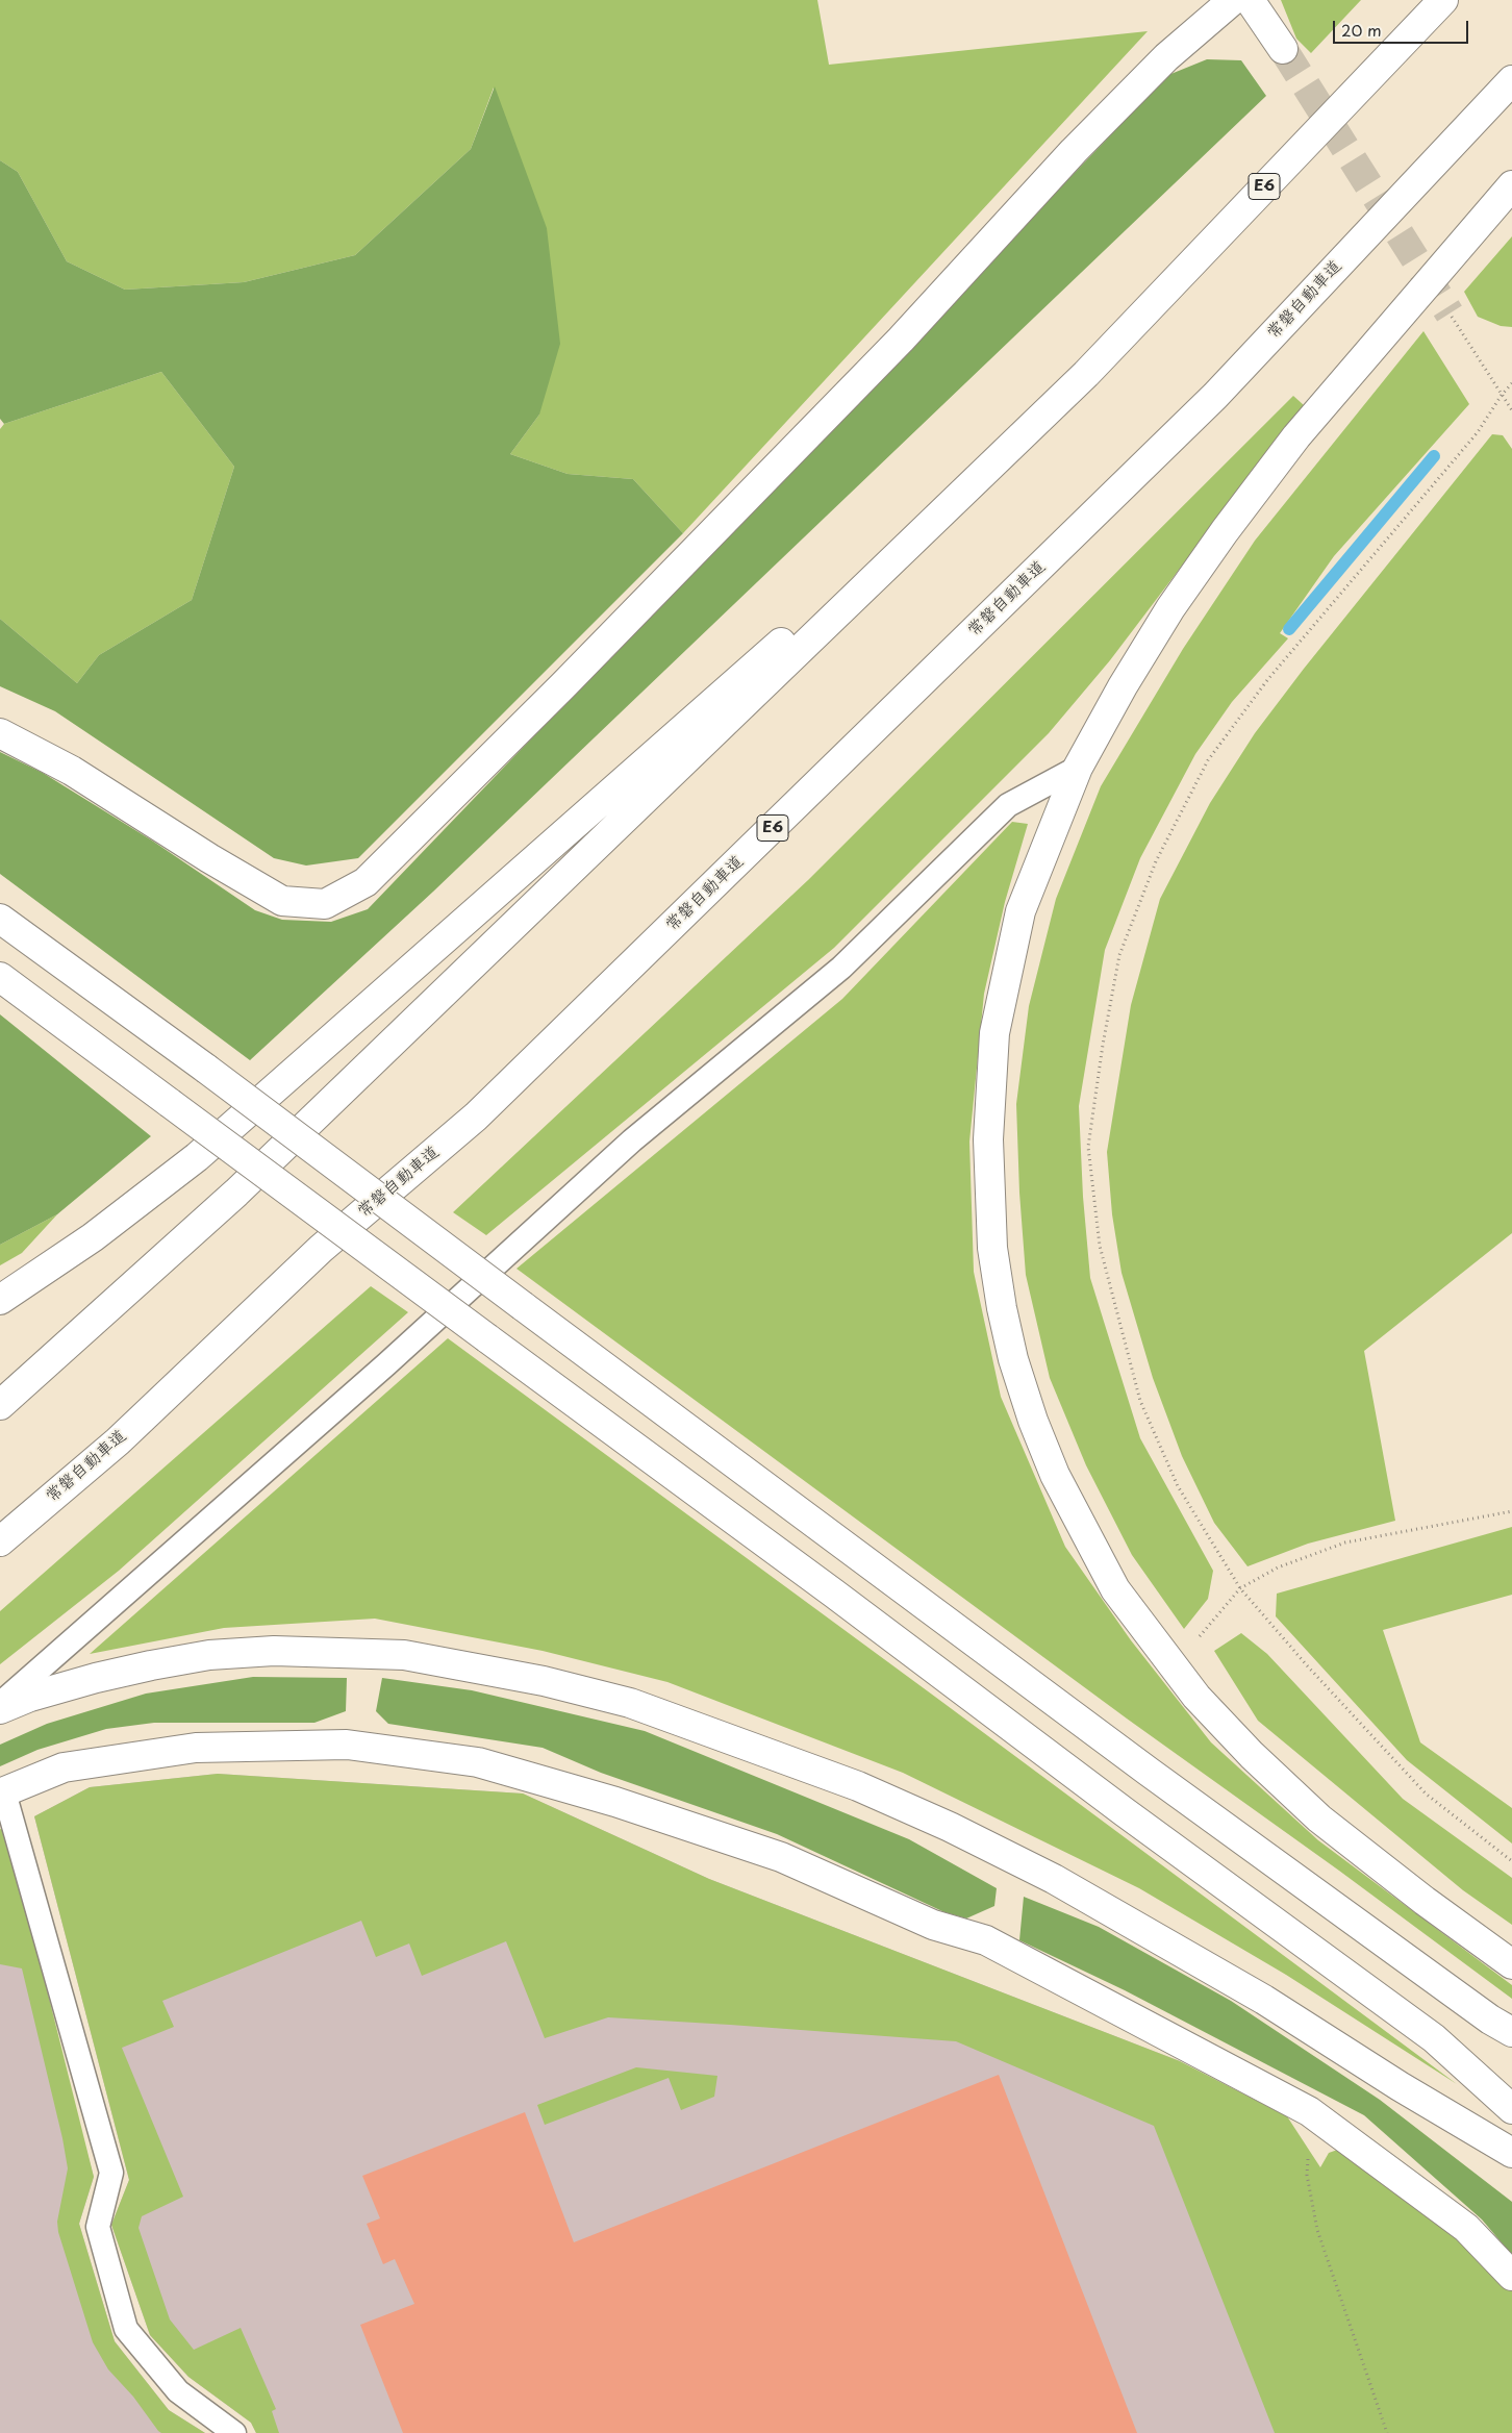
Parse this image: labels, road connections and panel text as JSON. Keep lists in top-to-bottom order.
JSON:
{
  "streets": {
    "main road": ["E6", "常磐自動車道"]
  },
  "scale_bar": "20 m"
}
